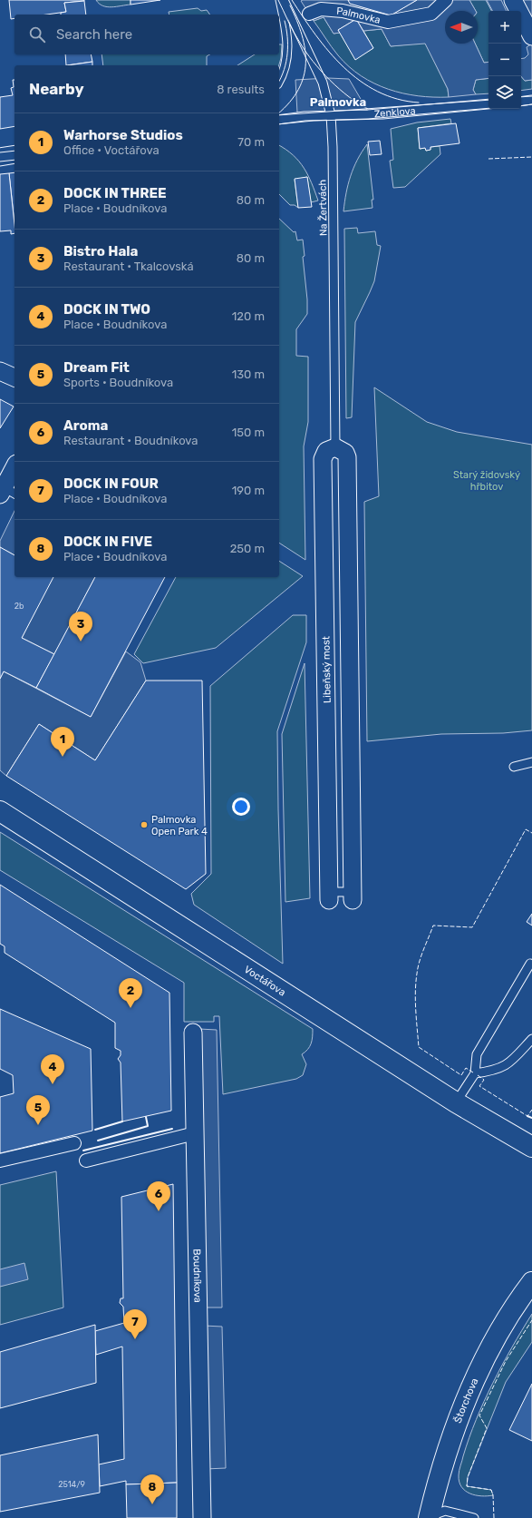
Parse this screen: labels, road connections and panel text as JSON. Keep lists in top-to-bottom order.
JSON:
{
  "streets": {
    "main road": ["Voctářova", "Štorchova"],
    "street": ["Palmovka", "Libeňský most", "Boudníkova"],
    "lane": ["Zenklova", "Na Žertvách"]
  },
  "crossings": [
    ["Zenklova", "Na Žertvách"],
    ["Na Žertvách", "Libeňský most"]
  ],
  "districts": ["Palmovka"],
  "parks": ["Starý židovský hřbitov"],
  "places": ["Palmovka Open Park 4"],
  "house_numbers": ["2b", "2514/9"],
  "north": "left",
  "page": {
    "map_buttons": ["+", "−"],
    "search": "Search here",
    "heading": ["Nearby", "8 results"],
    "list": [
      {
        "mark": "1",
        "name": "Warhorse Studios",
        "note": "Office · Voctářova",
        "value": "70 m"
      },
      {
        "mark": "2",
        "name": "DOCK IN THREE",
        "note": "Place · Boudníkova",
        "value": "80 m"
      },
      {
        "mark": "3",
        "name": "Bistro Hala",
        "note": "Restaurant · Tkalcovská",
        "value": "80 m"
      },
      {
        "mark": "4",
        "name": "DOCK IN TWO",
        "note": "Place · Boudníkova",
        "value": "120 m"
      },
      {
        "mark": "5",
        "name": "Dream Fit",
        "note": "Sports · Boudníkova",
        "value": "130 m"
      },
      {
        "mark": "6",
        "name": "Aroma",
        "note": "Restaurant · Boudníkova",
        "value": "150 m"
      },
      {
        "mark": "7",
        "name": "DOCK IN FOUR",
        "note": "Place · Boudníkova",
        "value": "190 m"
      },
      {
        "mark": "8",
        "name": "DOCK IN FIVE",
        "note": "Place · Boudníkova",
        "value": "250 m"
      }
    ],
    "pins": [
      "3",
      "1",
      "2",
      "4",
      "5",
      "6",
      "7",
      "8"
    ]
  }
}
